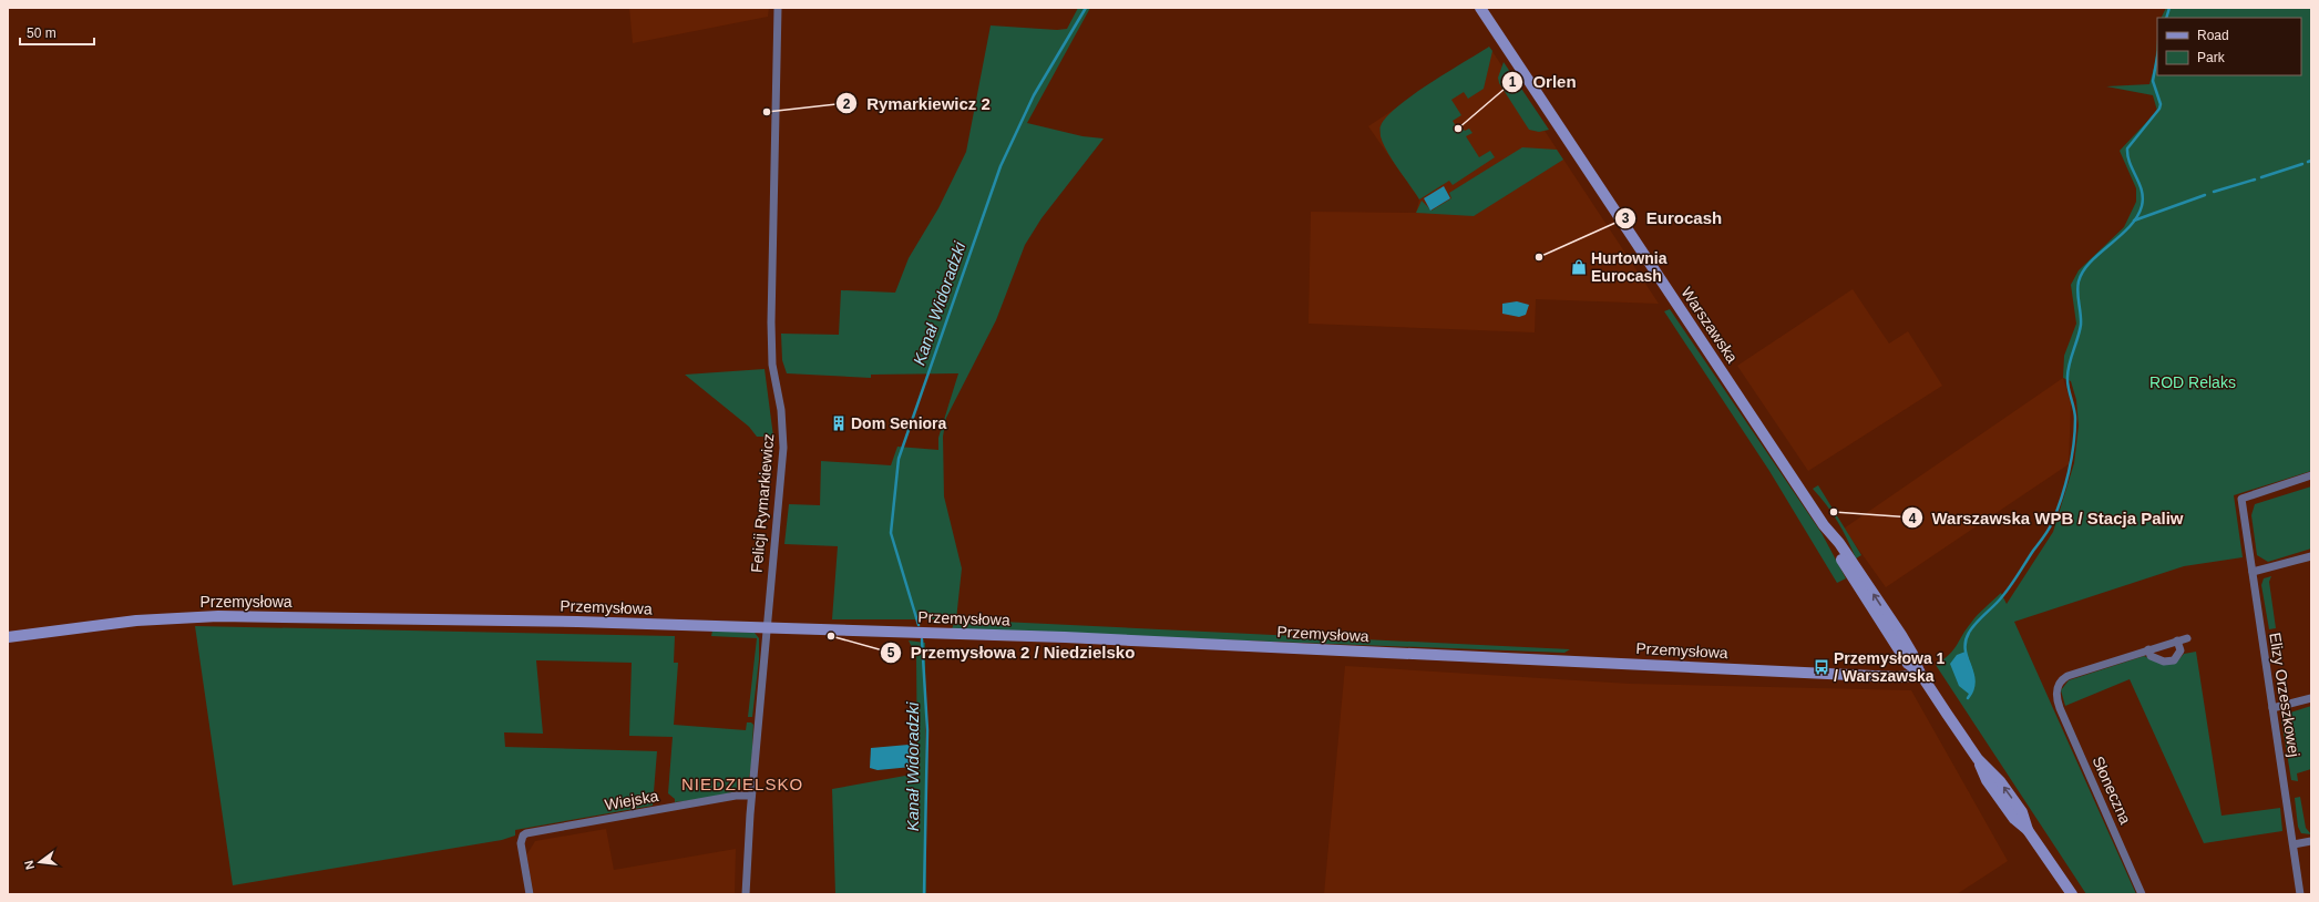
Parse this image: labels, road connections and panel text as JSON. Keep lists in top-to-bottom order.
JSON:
{
  "streets": {
    "street": [
      "Warszawska",
      "Felicji Rymarkiewicz",
      "Przemysłowa",
      "Elizy Orzeszkowej",
      "Słoneczna",
      "Wiejska"
    ]
  },
  "crossings": [
    ["Warszawska", "Przemysłowa"],
    ["Felicji Rymarkiewicz", "Przemysłowa"],
    ["Felicji Rymarkiewicz", "Wiejska"]
  ],
  "districts": ["NIEDZIELSKO"],
  "water": ["Kanał Widoradzki"],
  "parks": ["ROD Relaks"],
  "places": {
    "other": [
      "Rymarkiewicz 2",
      "Orlen",
      "Eurocash",
      "Warszawska WPB / Stacja Paliw",
      "Przemysłowa 2 / Niedzielsko"
    ],
    "shop": ["Hurtownia Eurocash"],
    "building": ["Dom Seniora"],
    "bus stop": ["Przemysłowa 1 / Warszawska"]
  },
  "legend": ["Road", "Park"],
  "scale_bar": "50 m",
  "north": "left"
}
